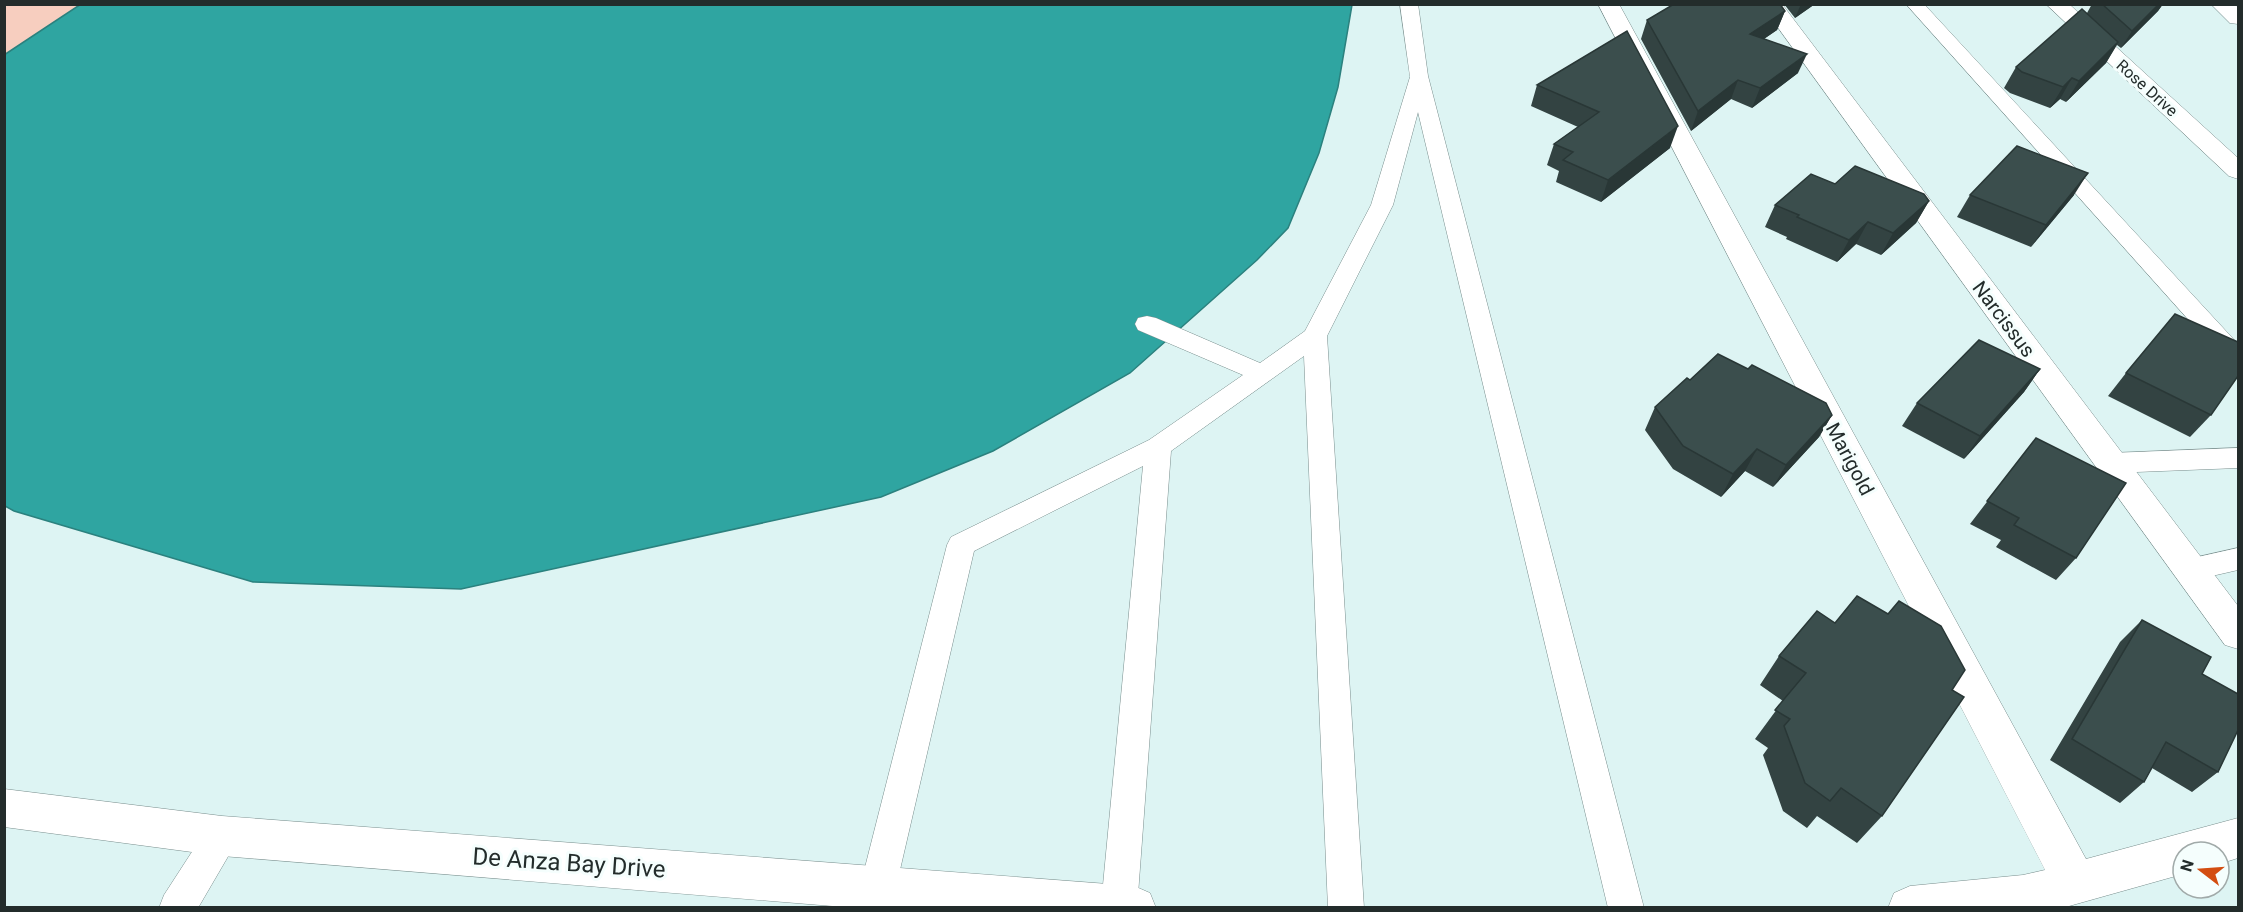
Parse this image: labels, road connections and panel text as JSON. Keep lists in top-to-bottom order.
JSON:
{
  "streets": {
    "street": [
      "Rose Drive",
      "Narcissus",
      "Marigold",
      "De Anza Bay Drive"
    ]
  },
  "north": "left"
}
